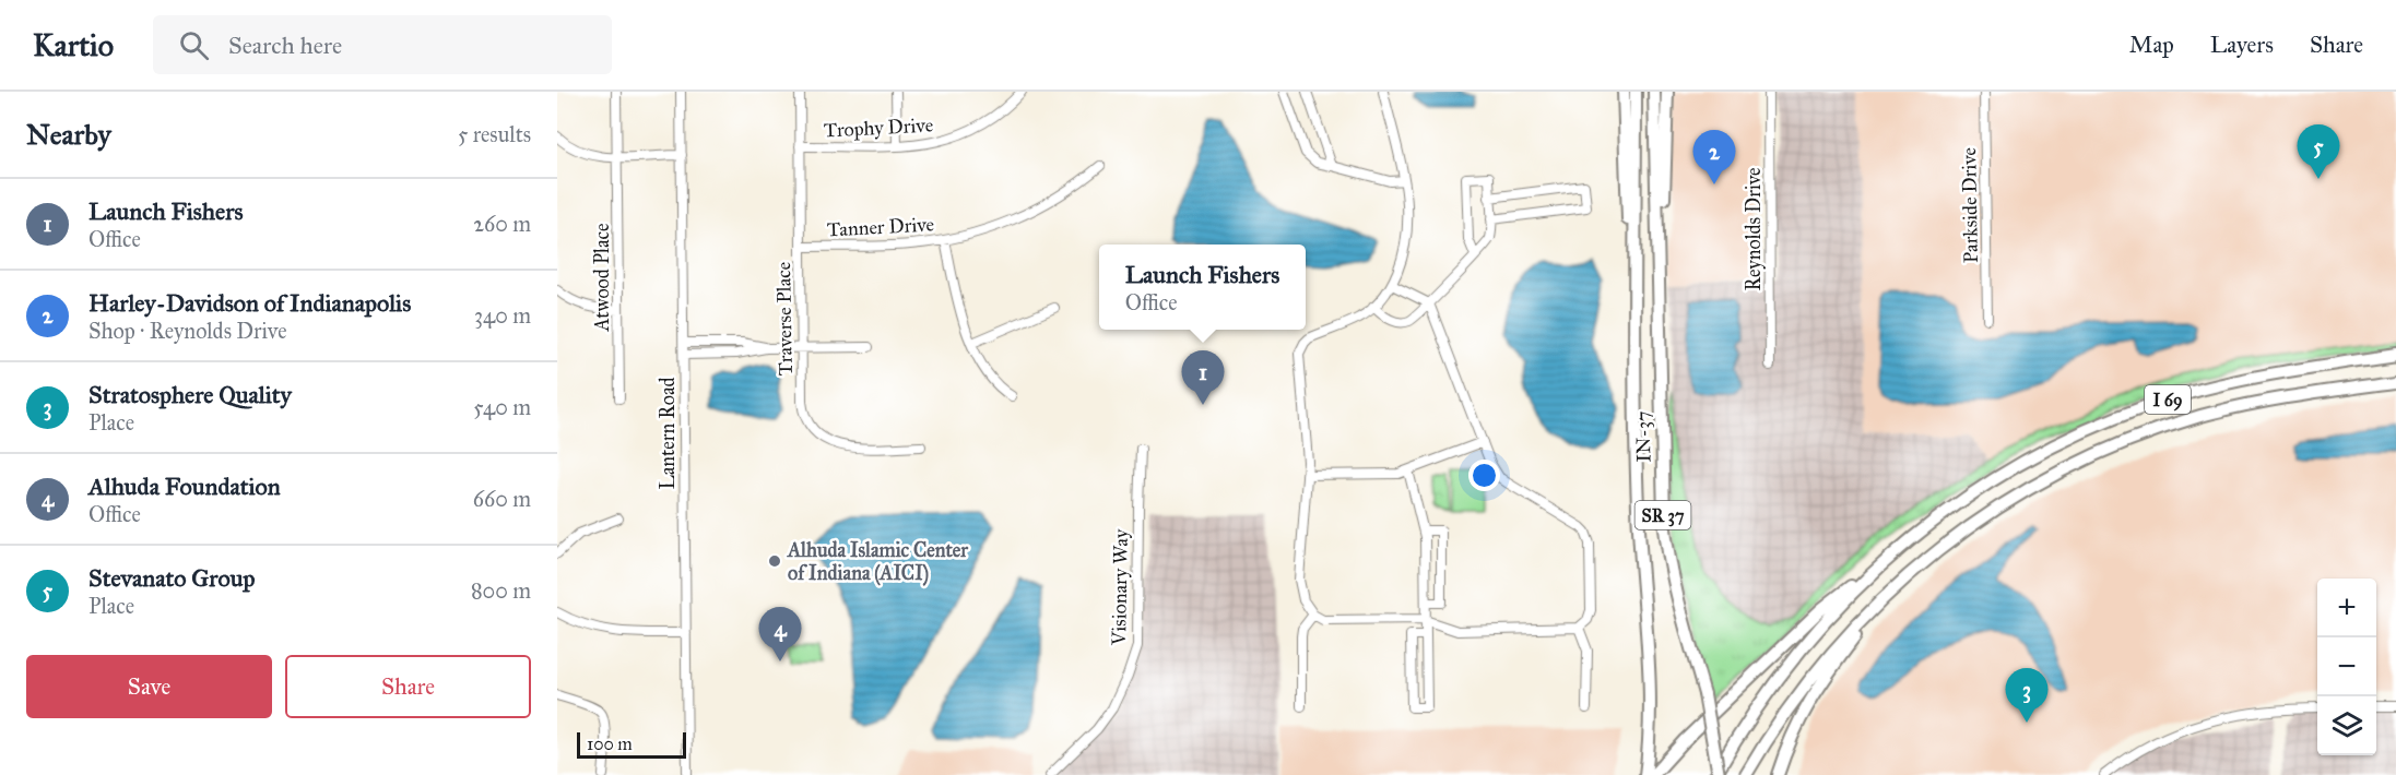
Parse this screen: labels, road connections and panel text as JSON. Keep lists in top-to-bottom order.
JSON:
{
  "streets": {
    "highway": ["I 69", "IN-37", "SR 37"],
    "street": [
      "Trophy Drive",
      "Parkside Drive",
      "Tanner Drive",
      "Reynolds Drive",
      "Atwood Place",
      "Traverse Place",
      "Lantern Road",
      "Visionary Way"
    ]
  },
  "crossings": [
    ["Trophy Drive", "Traverse Place"],
    ["Tanner Drive", "Traverse Place"],
    ["I 69", "IN-37"]
  ],
  "places": ["Alhuda Islamic Center of Indiana (AICI)"],
  "scale_bar": "100 m",
  "page": {
    "header": "Kartio",
    "search": "Search here",
    "nav": ["Map", "Layers", "Share"],
    "heading": ["Nearby", "5 results"],
    "pins": [
      "5",
      "2",
      "1",
      "4",
      "3"
    ],
    "list": [
      {
        "mark": "1",
        "name": "Launch Fishers",
        "note": "Office",
        "value": "260 m"
      },
      {
        "mark": "2",
        "name": "Harley-Davidson of Indianapolis",
        "note": "Shop · Reynolds Drive",
        "value": "340 m"
      },
      {
        "mark": "3",
        "name": "Stratosphere Quality",
        "note": "Place",
        "value": "540 m"
      },
      {
        "mark": "4",
        "name": "Alhuda Foundation",
        "note": "Office",
        "value": "660 m"
      },
      {
        "mark": "5",
        "name": "Stevanato Group",
        "note": "Place",
        "value": "800 m"
      }
    ],
    "popup": ["Launch Fishers", "Office"],
    "map_buttons": ["+", "−"],
    "buttons": ["Save", "Share"],
    "scale": "100 m"
  }
}
